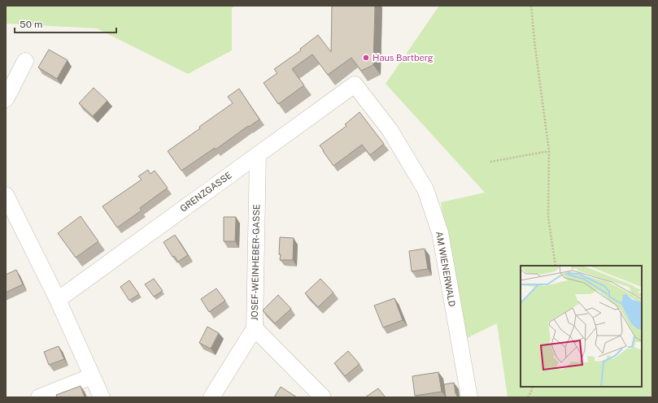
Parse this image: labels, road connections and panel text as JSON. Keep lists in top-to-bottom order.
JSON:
{
  "streets": {
    "street": ["GRENZGASSE", "JOSEF-WEINHEBER-GASSE", "AM WIENERWALD"]
  },
  "crossings": [
    ["GRENZGASSE", "JOSEF-WEINHEBER-GASSE"],
    ["GRENZGASSE", "AM WIENERWALD"]
  ],
  "places": ["Haus Bartberg"],
  "scale_bar": "50 m"
}
